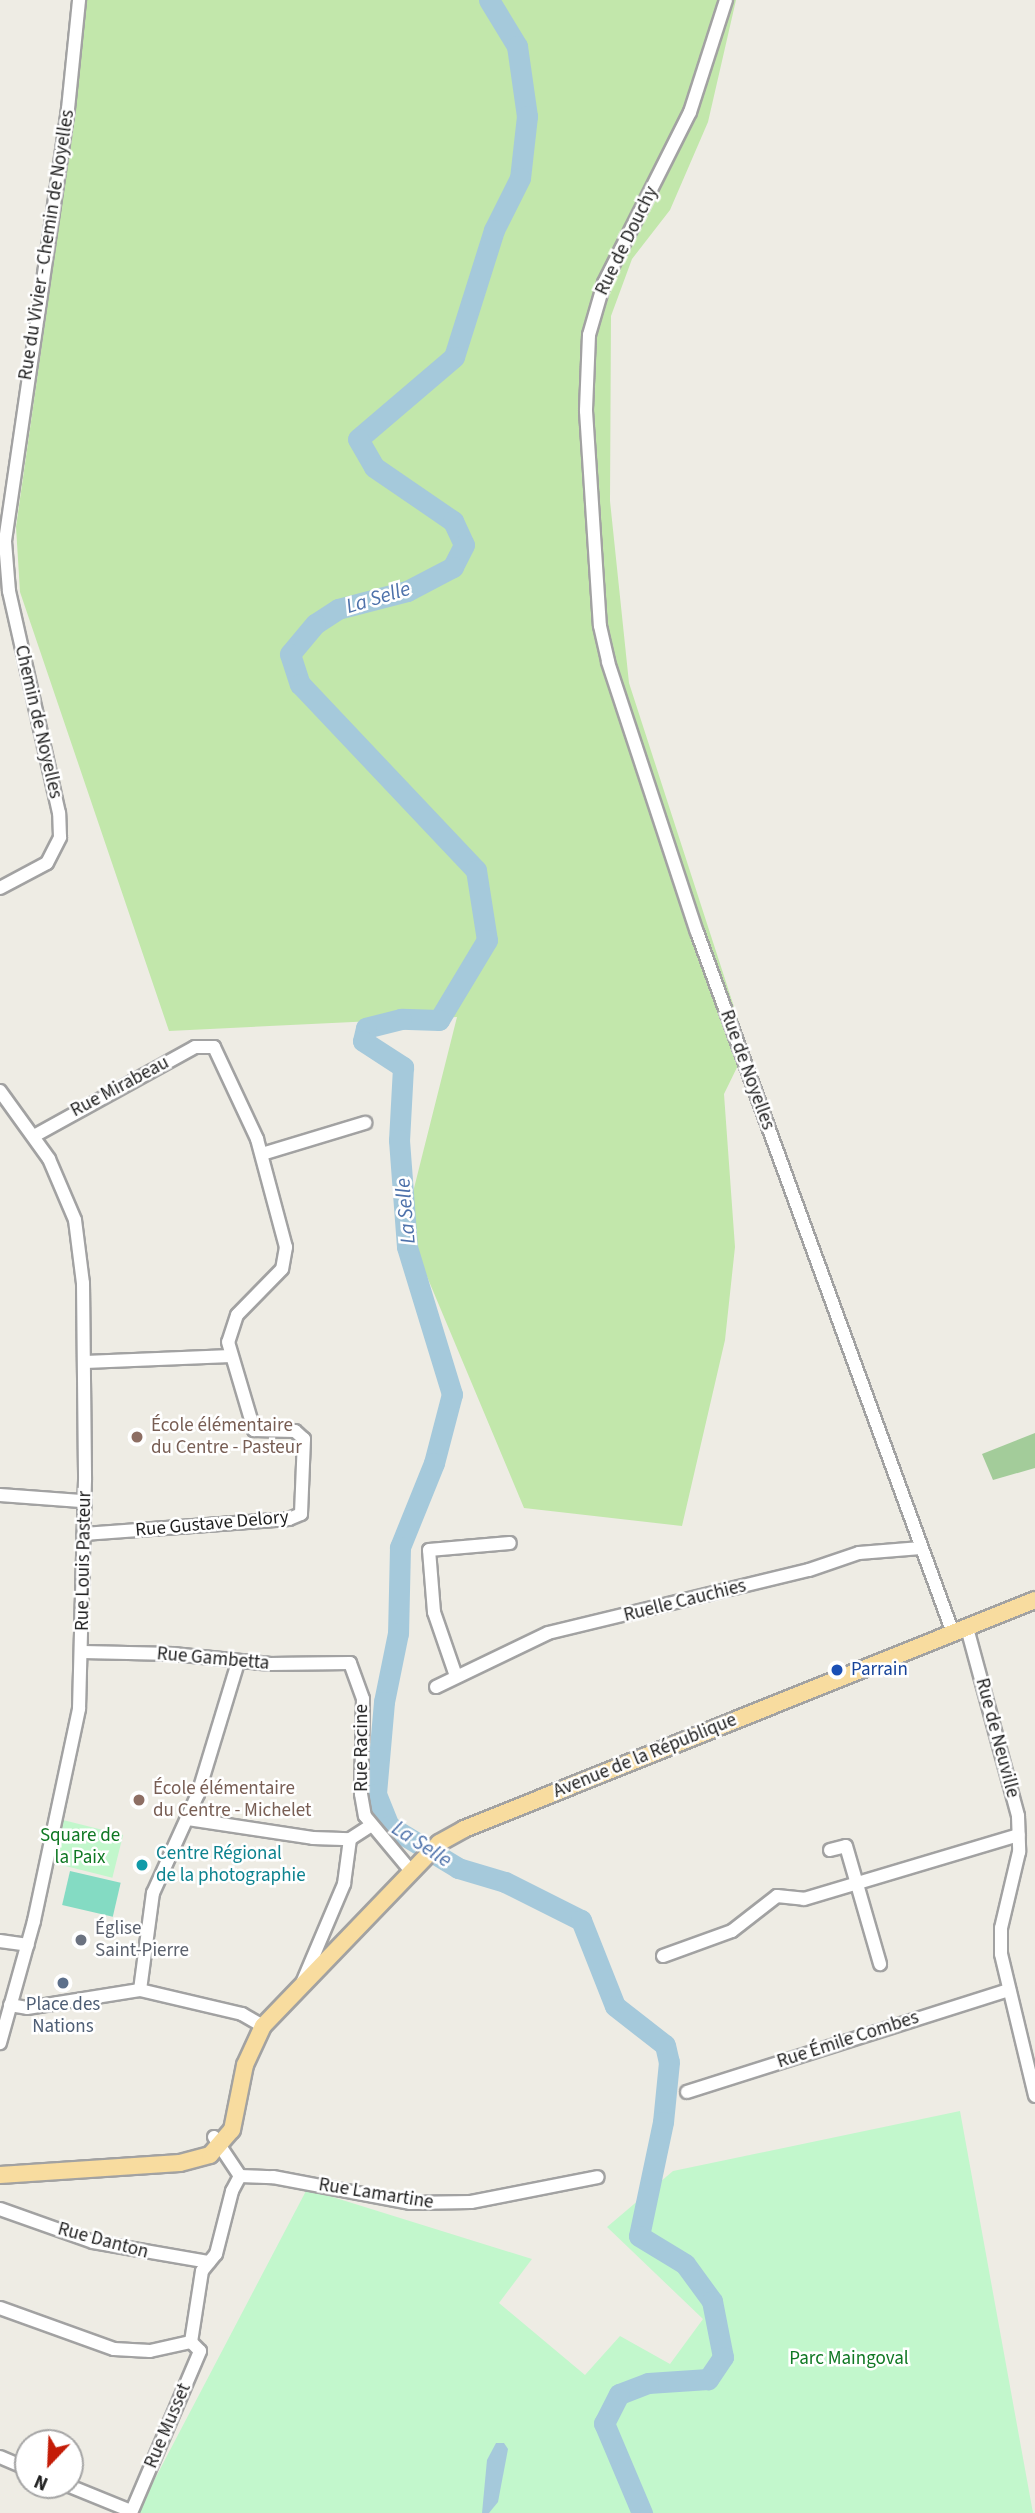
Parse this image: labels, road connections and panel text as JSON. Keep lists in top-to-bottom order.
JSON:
{
  "streets": {
    "main road": ["Avenue de la République"],
    "street": [
      "Rue de Douchy",
      "Rue du Vivier - Chemin de Noyelles",
      "Chemin de Noyelles",
      "Rue de Noyelles",
      "Rue Mirabeau",
      "Rue Gustave Delory",
      "Rue Louis Pasteur",
      "Ruelle Cauchies",
      "Rue Gambetta",
      "Rue de Neuville",
      "Rue Racine",
      "Rue Émile Combes",
      "Rue Lamartine",
      "Rue Danton",
      "Rue Musset"
    ]
  },
  "crossings": [
    ["Rue de Douchy", "Rue de Noyelles"],
    ["Rue du Vivier - Chemin de Noyelles", "Chemin de Noyelles"],
    ["Rue de Noyelles", "Ruelle Cauchies"],
    ["Rue de Noyelles", "Rue de Neuville"],
    ["Rue de Noyelles", "Avenue de la République"],
    ["Rue Mirabeau", "Rue Louis Pasteur"],
    ["Rue Gustave Delory", "Rue Louis Pasteur"],
    ["Rue Louis Pasteur", "Rue Gambetta"],
    ["Rue Gambetta", "Rue Racine"],
    ["Rue de Neuville", "Avenue de la République"],
    ["Rue de Neuville", "Rue Émile Combes"],
    ["Rue Racine", "Avenue de la République"]
  ],
  "water": ["La Selle"],
  "parks": ["Square de la Paix", "Parc Maingoval"],
  "places": [
    "École élémentaire du Centre - Pasteur",
    "Parrain",
    "École élémentaire du Centre - Michelet",
    "Centre Régional de la photographie",
    "Église Saint-Pierre",
    "Place des Nations"
  ],
  "north": "bottom left"
}
